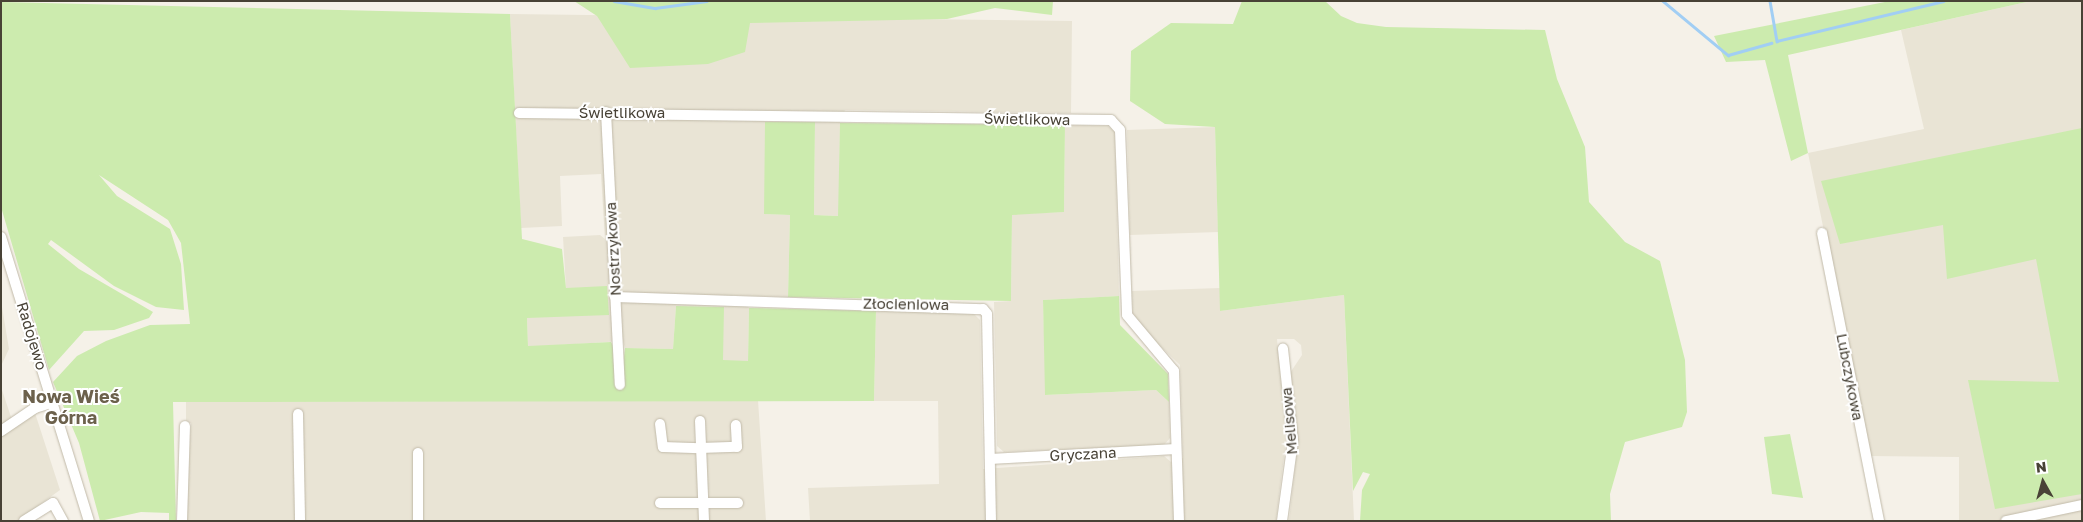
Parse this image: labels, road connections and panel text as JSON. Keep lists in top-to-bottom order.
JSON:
{
  "streets": {
    "street": [
      "Świetlikowa",
      "Nostrzykowa",
      "Złocieniowa",
      "Radojewo",
      "Lubczykowa",
      "Melisowa",
      "Gryczana"
    ]
  },
  "crossings": [
    ["Świetlikowa", "Nostrzykowa"],
    ["Świetlikowa", "Gryczana"],
    ["Nostrzykowa", "Złocieniowa"],
    ["Złocieniowa", "Gryczana"]
  ],
  "districts": ["Nowa Wieś Górna"],
  "north": "top"
}
